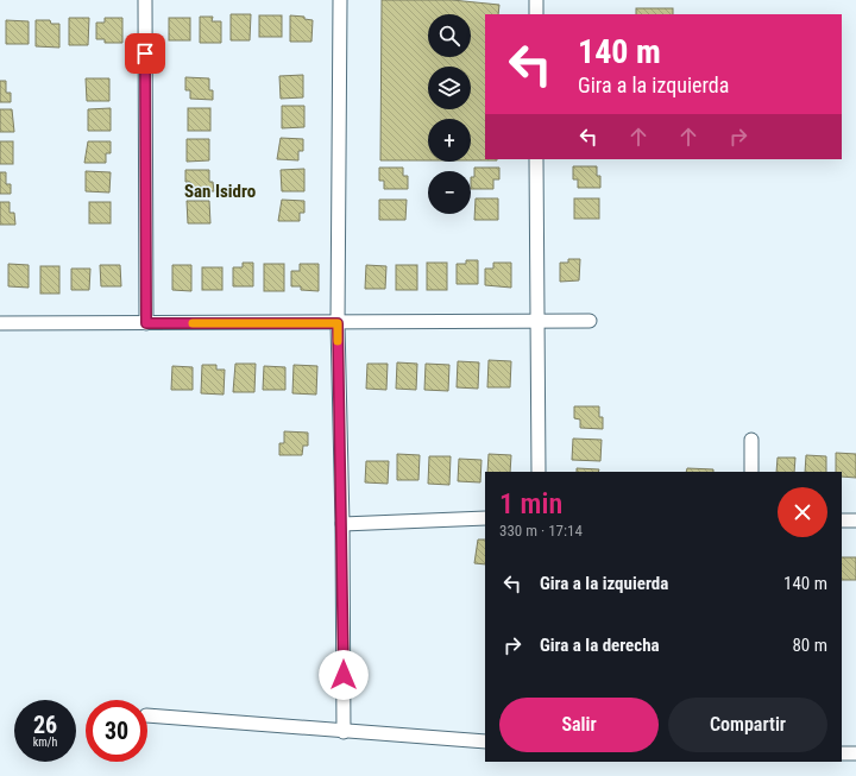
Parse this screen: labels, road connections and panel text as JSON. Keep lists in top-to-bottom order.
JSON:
{
  "districts": ["San Isidro"],
  "page": {
    "map_buttons": ["+", "−"],
    "turn": ["140 m", "Gira a la izquierda"],
    "heading": ["1 min", "330 m · 17:14"],
    "list": [
      {
        "name": "Gira a la izquierda",
        "value": "140 m"
      },
      {
        "name": "Gira a la derecha",
        "value": "80 m"
      }
    ],
    "buttons": ["Salir", "Compartir"],
    "speed": "26 km/h",
    "limit": "30"
  }
}
